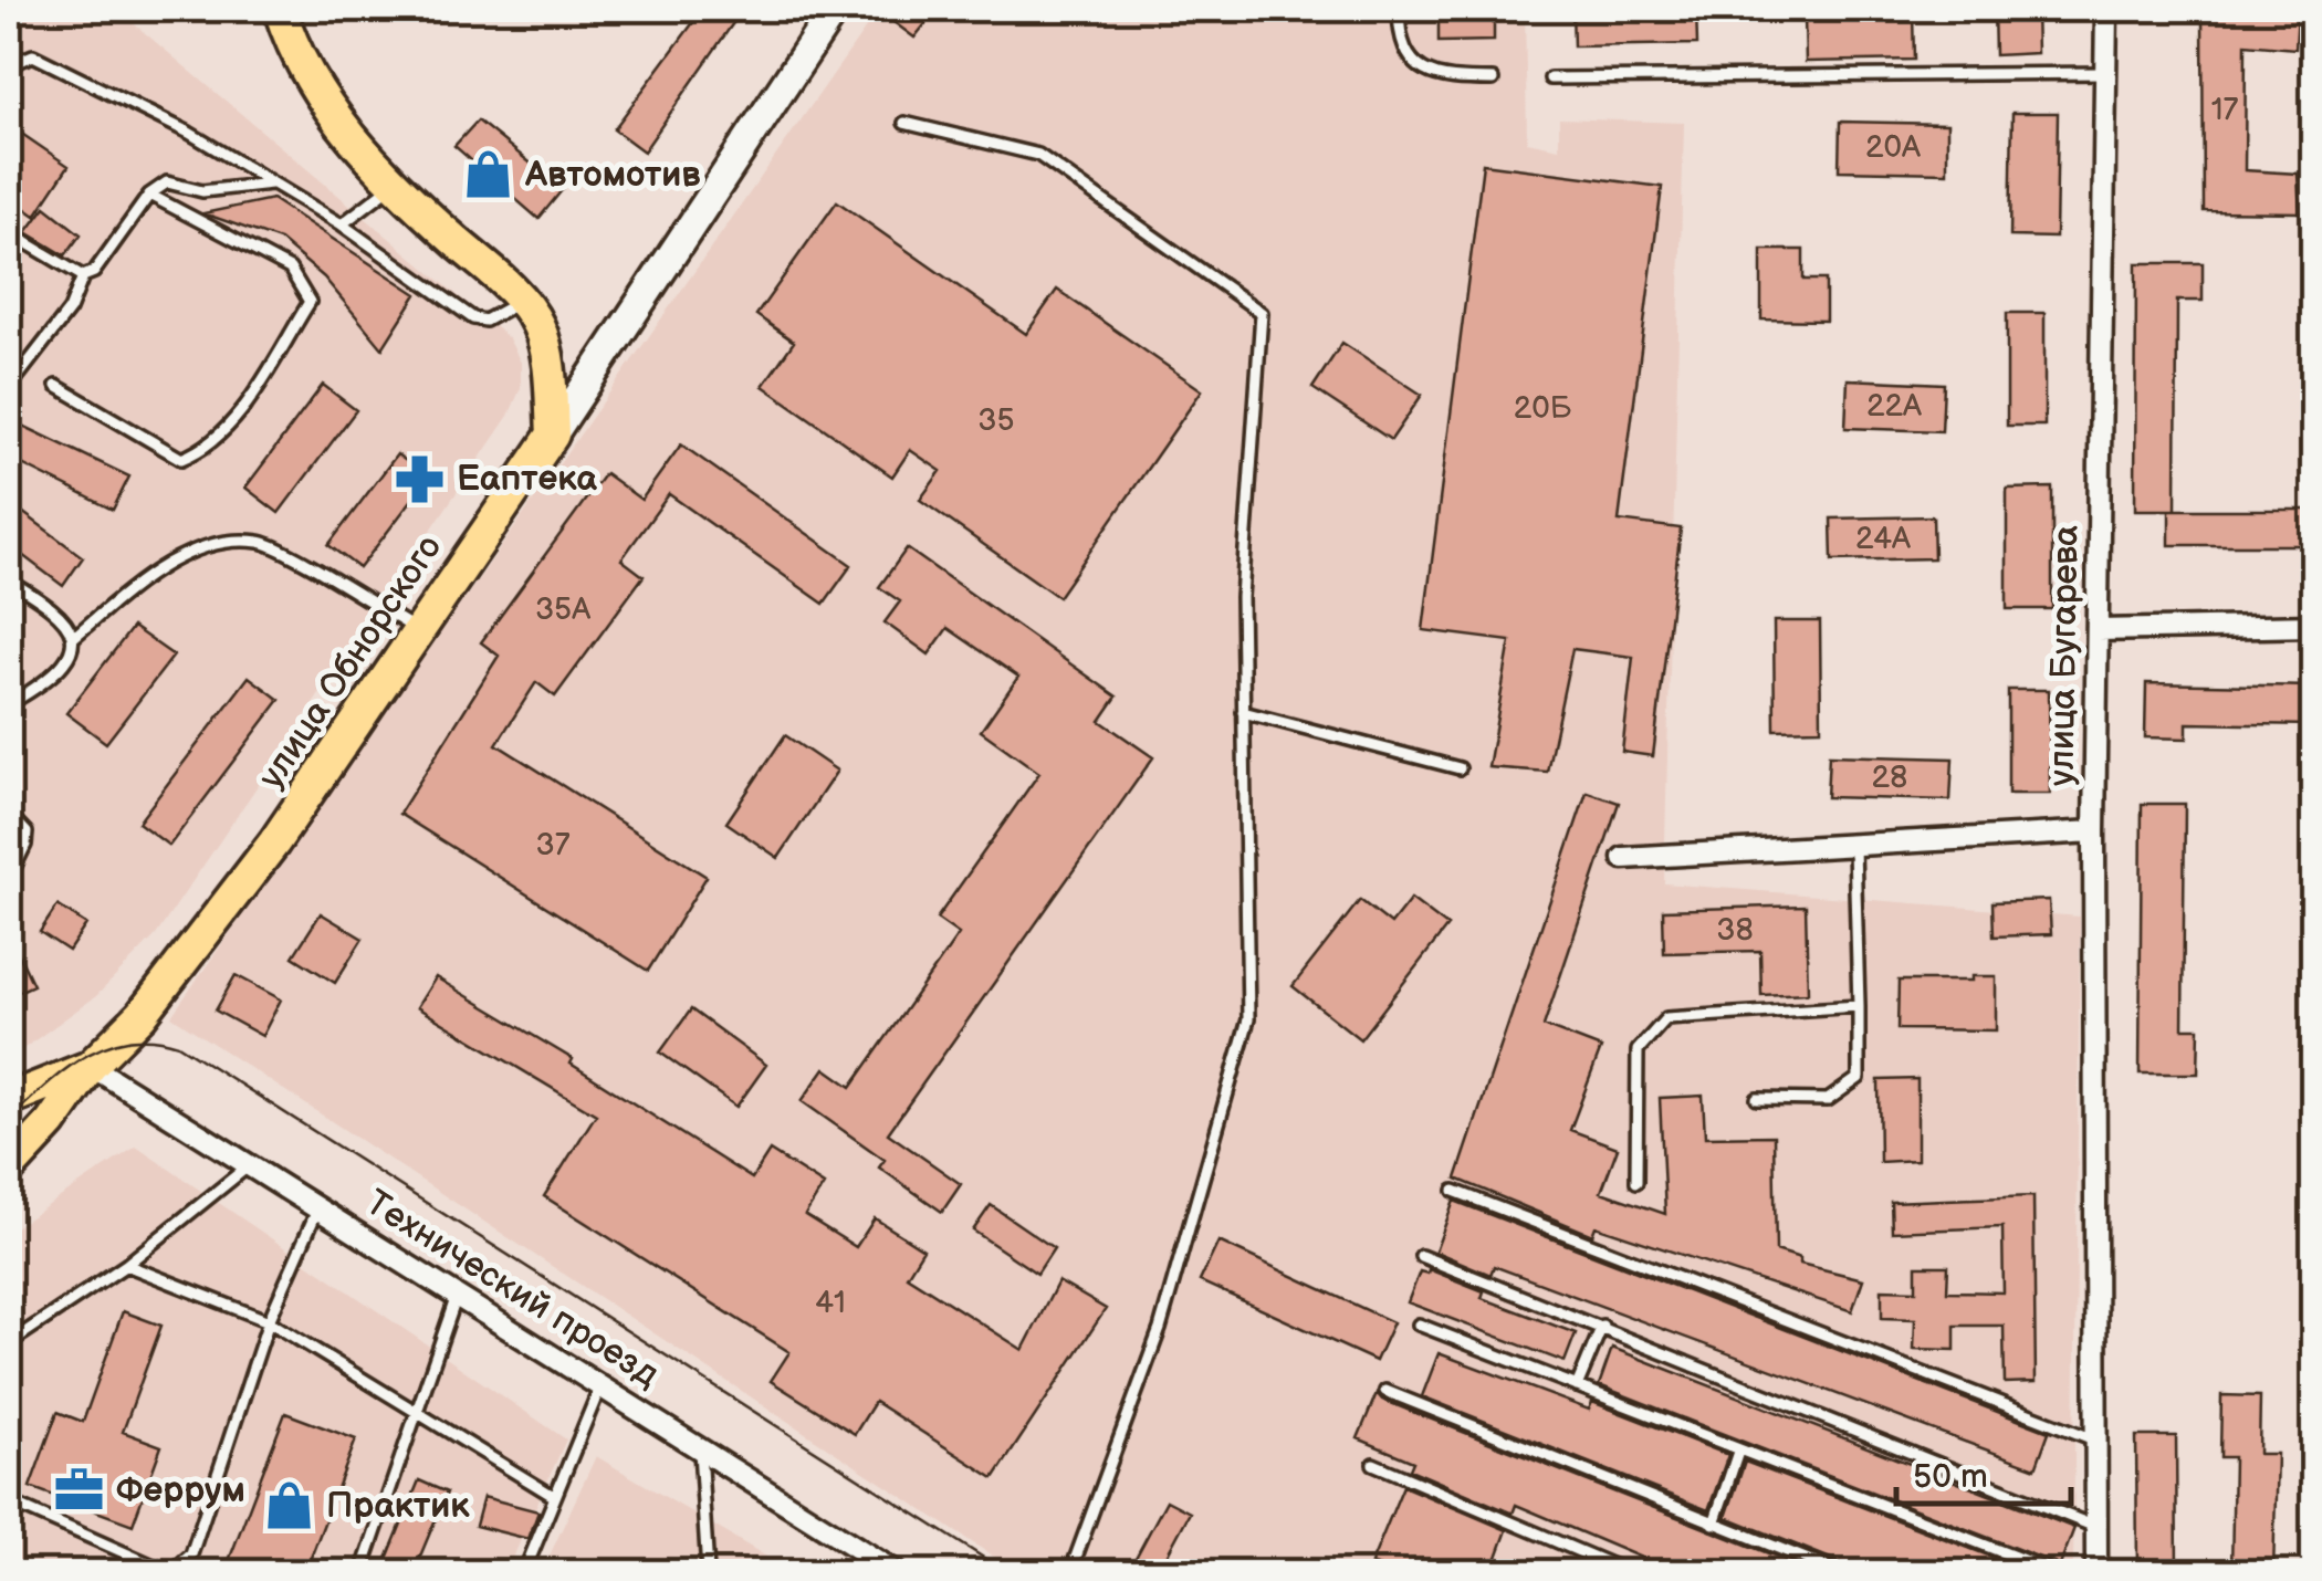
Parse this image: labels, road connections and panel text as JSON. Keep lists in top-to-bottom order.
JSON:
{
  "streets": {
    "main road": ["улица Обнорского"],
    "street": ["улица Бугарева", "Технический проезд"]
  },
  "crossings": [
    ["улица Обнорского", "Технический проезд"]
  ],
  "places": {
    "shop": ["Автомотив", "Практик"],
    "pharmacy": ["Еаптека"],
    "office": ["Феррум"]
  },
  "house_numbers": [
    "17",
    "20А",
    "22А",
    "20Б",
    "35",
    "24А",
    "35А",
    "28",
    "37",
    "38",
    "41"
  ],
  "scale_bar": "50 m"
}
